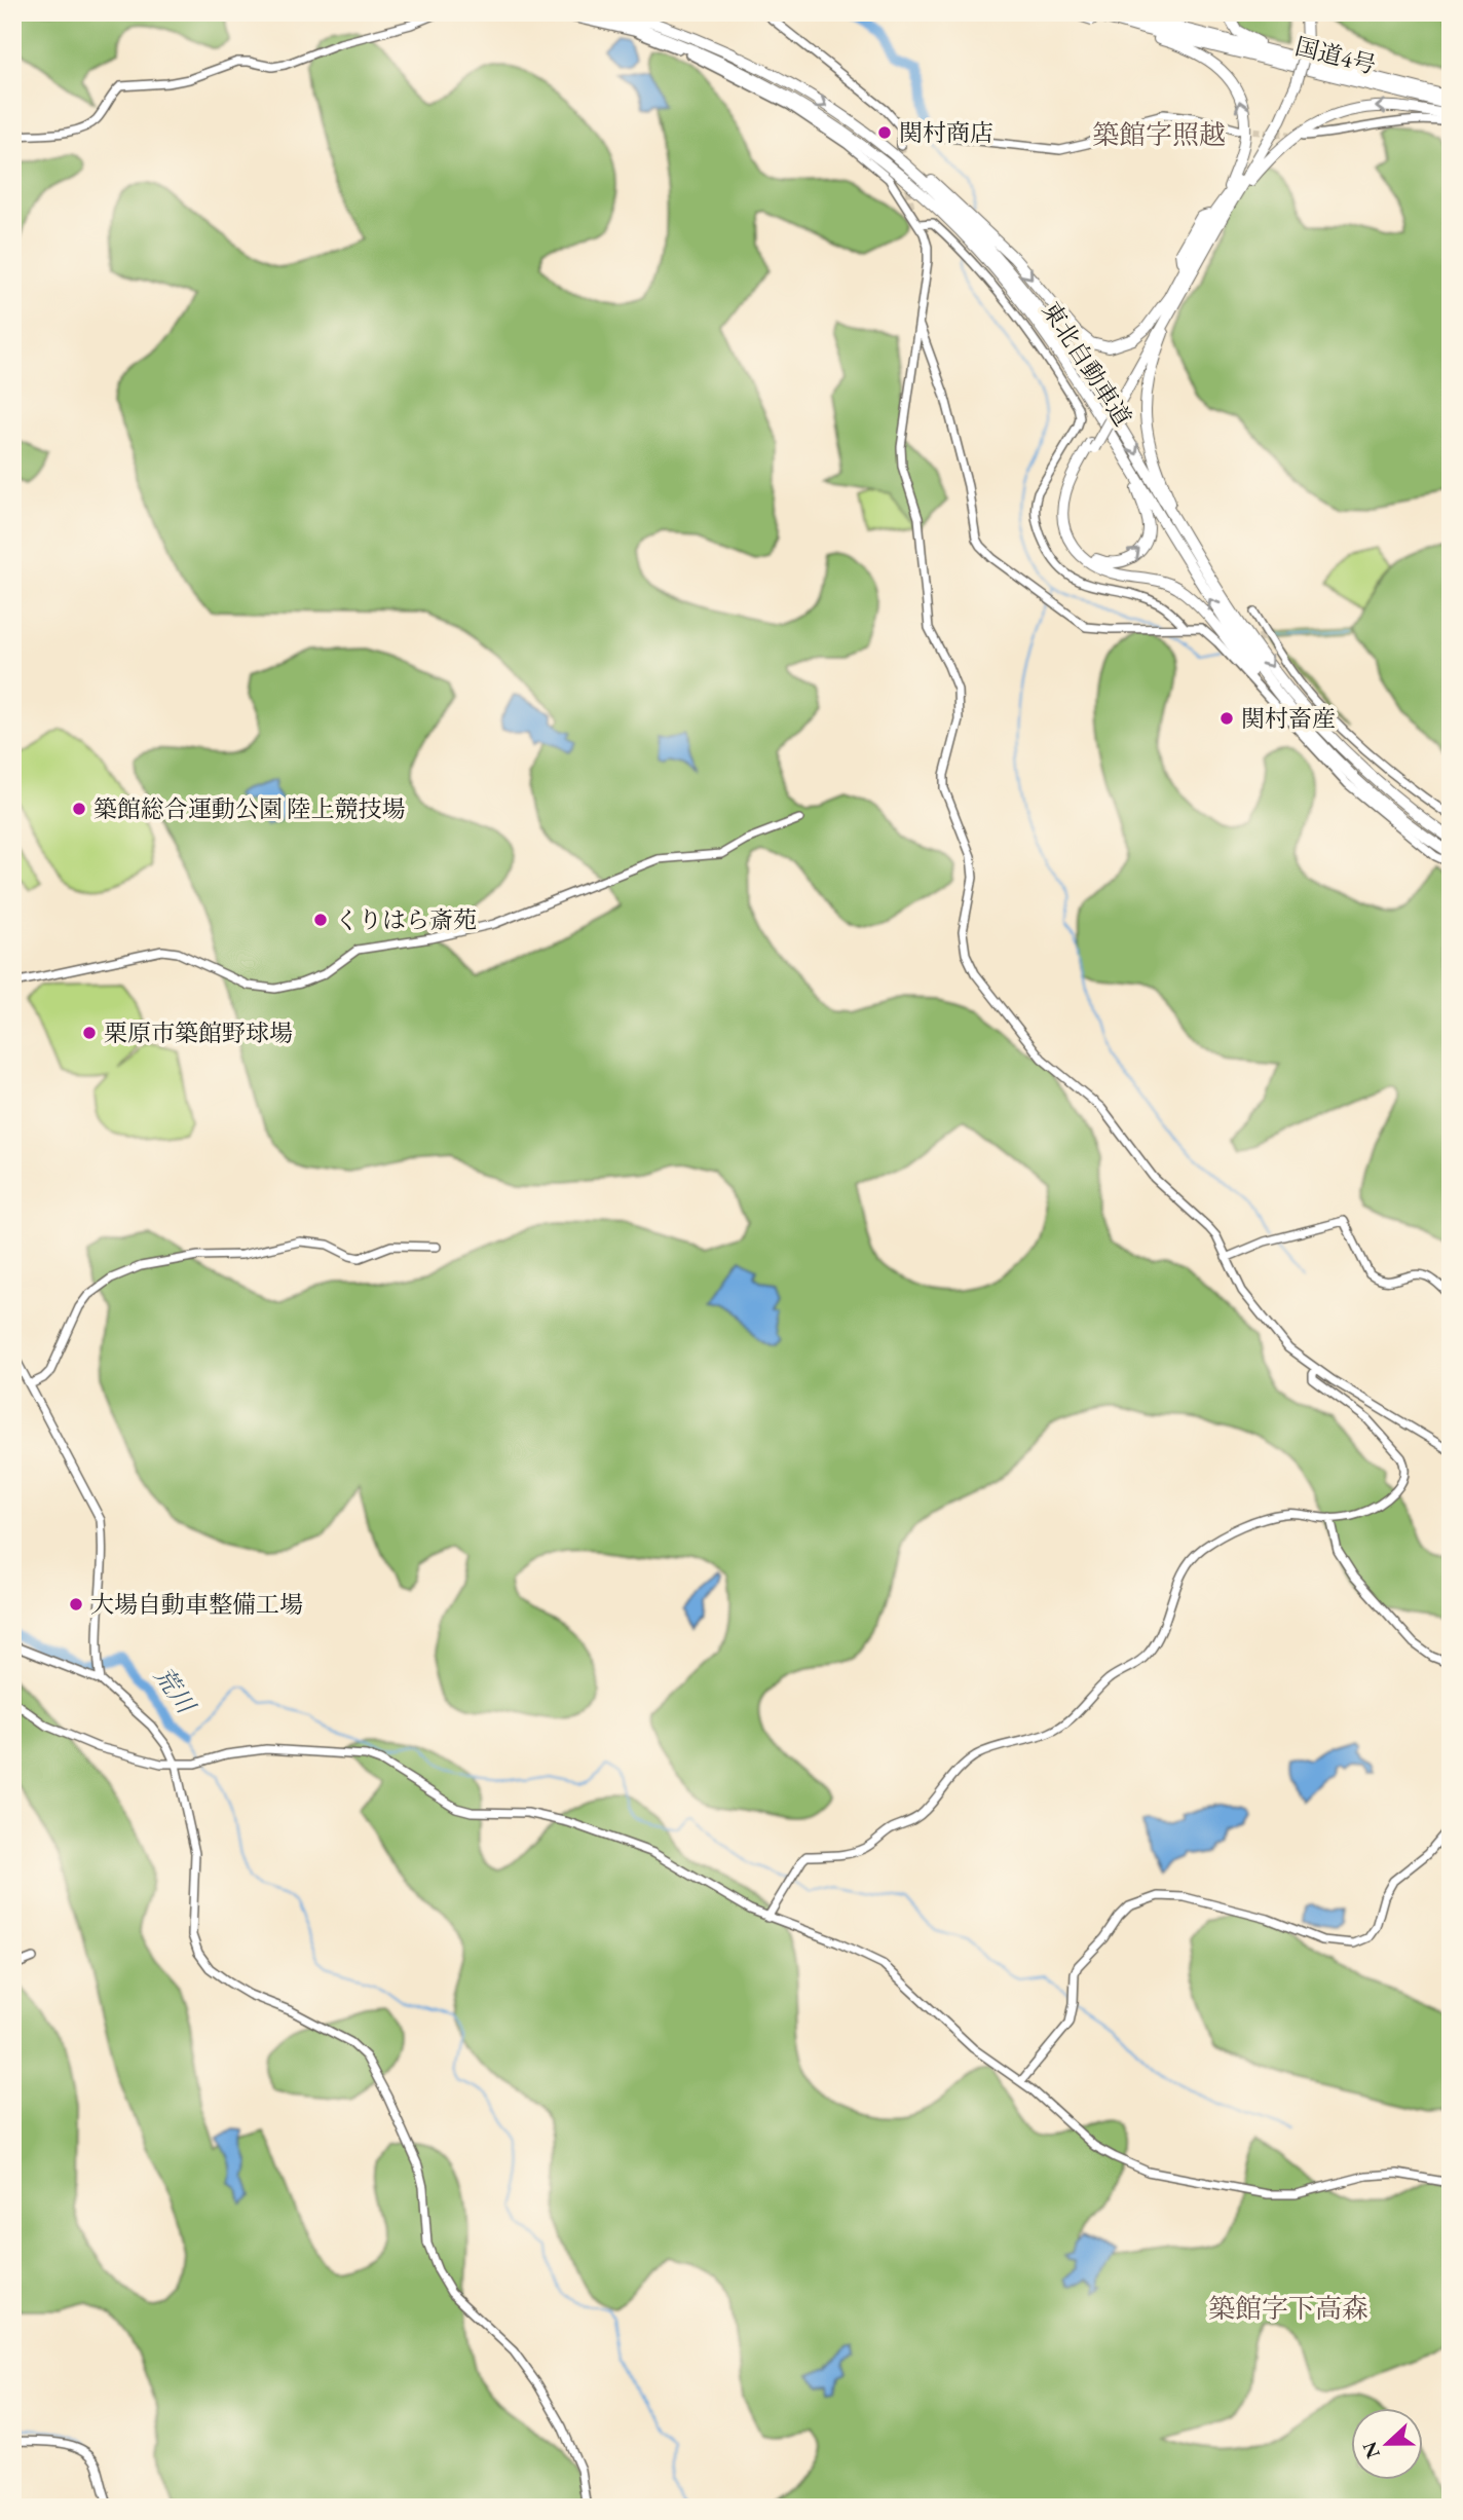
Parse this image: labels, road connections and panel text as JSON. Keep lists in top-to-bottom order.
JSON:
{
  "streets": {
    "highway": ["国道4号", "東北自動車道"]
  },
  "districts": ["築館字照越", "築館字下高森"],
  "water": ["荒川"],
  "places": [
    "関村商店",
    "関村畜産",
    "築館総合運動公園 陸上競技場",
    "くりはら斎苑",
    "栗原市築館野球場",
    "大場自動車整備工場"
  ],
  "north": "left"
}
